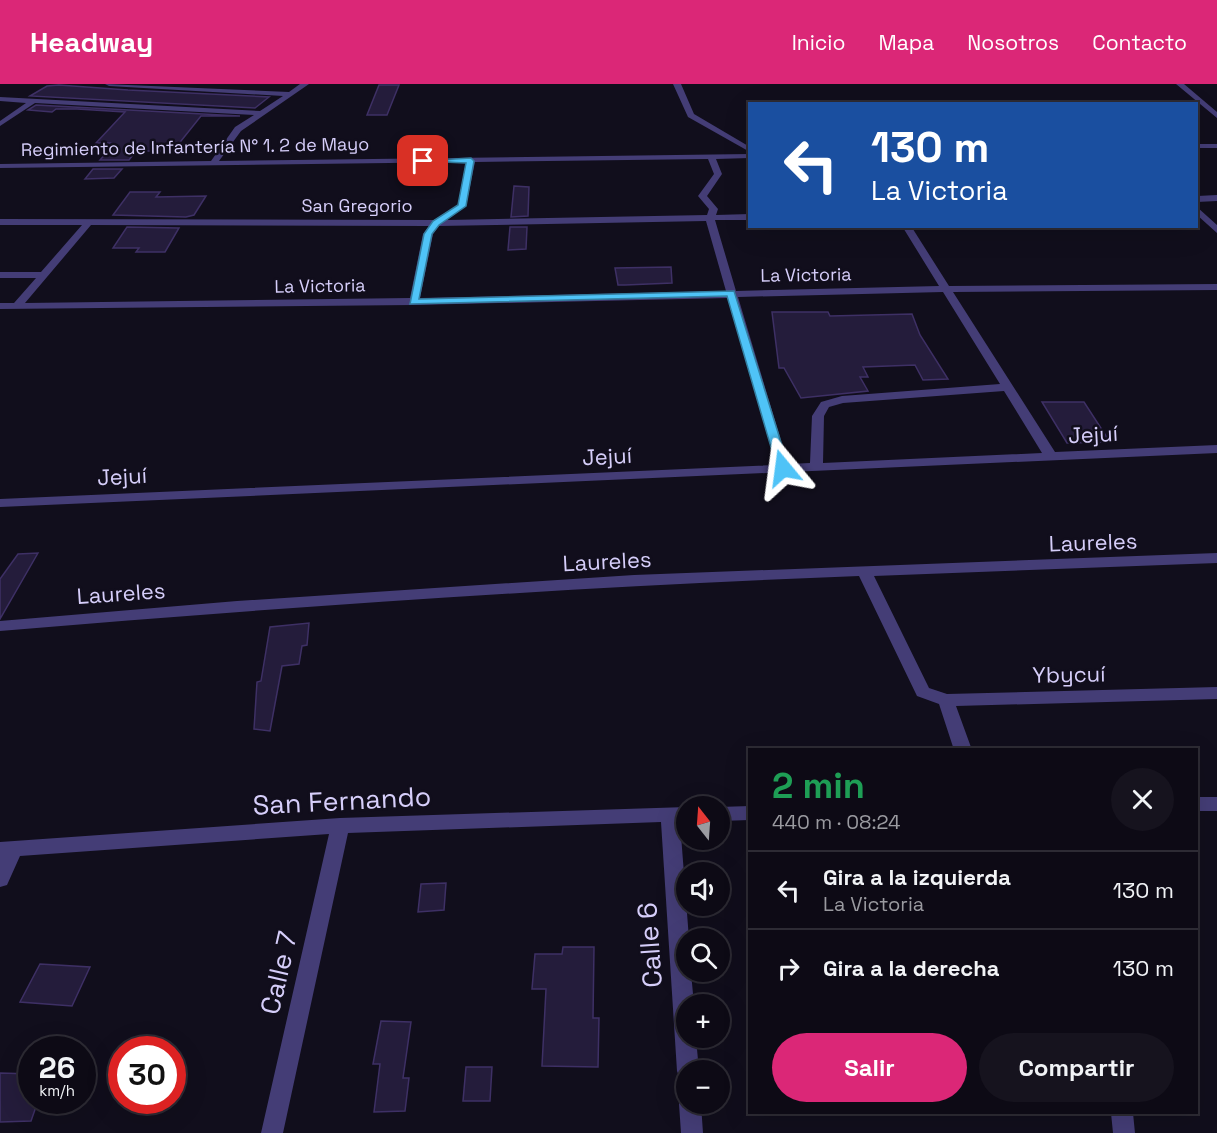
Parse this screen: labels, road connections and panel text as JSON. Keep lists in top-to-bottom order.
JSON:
{
  "streets": {
    "street": [
      "Regimiento de Infantería N° 1. 2 de Mayo",
      "San Gregorio",
      "La Victoria",
      "Jejuí",
      "Laureles",
      "Ybycuí",
      "San Fernando",
      "Calle 6",
      "Calle 7"
    ]
  },
  "crossings": [
    ["Laureles", "Ybycuí"],
    ["San Fernando", "Calle 7"]
  ],
  "north": "top",
  "page": {
    "header": "Headway",
    "nav": [
      "Inicio",
      "Mapa",
      "Nosotros",
      "Contacto"
    ],
    "turn": ["130 m", "La Victoria"],
    "heading": ["2 min", "440 m · 08:24"],
    "map_buttons": ["+", "−"],
    "list": [
      {
        "name": "Gira a la izquierda",
        "note": "La Victoria",
        "value": "130 m"
      },
      {
        "name": "Gira a la derecha",
        "value": "130 m"
      }
    ],
    "buttons": ["Salir", "Compartir"],
    "speed": "26 km/h",
    "limit": "30"
  }
}
